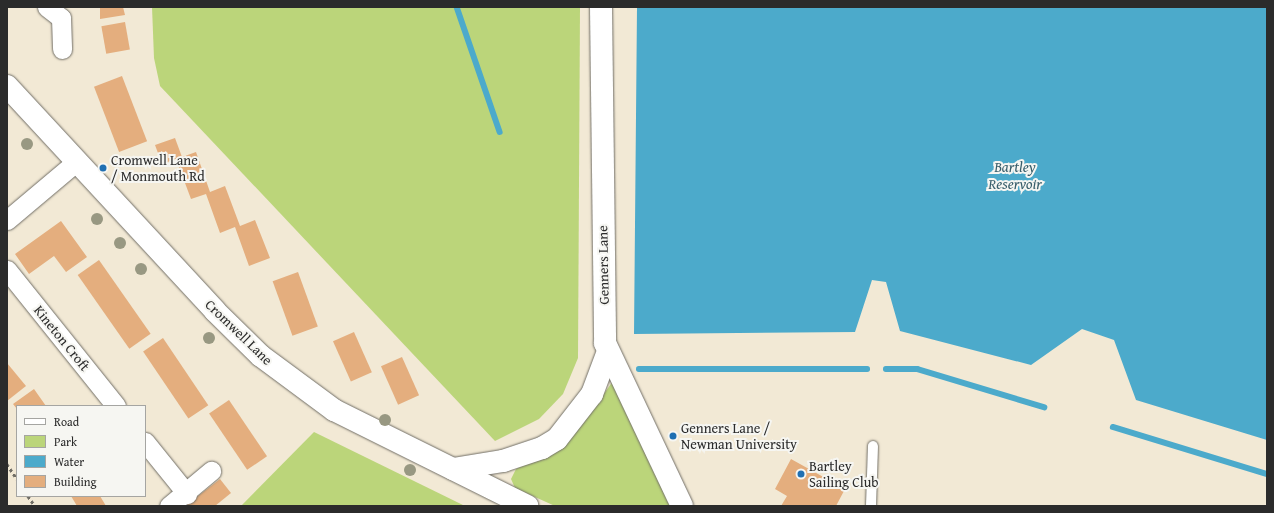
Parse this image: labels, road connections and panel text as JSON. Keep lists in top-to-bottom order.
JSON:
{
  "streets": {
    "street": ["Genners Lane", "Cromwell Lane", "Kineton Croft"]
  },
  "water": ["Bartley Reservoir"],
  "places": ["Cromwell Lane / Monmouth Rd", "Genners Lane / Newman University", "Bartley Sailing Club"],
  "legend": [
    "Road",
    "Park",
    "Water",
    "Building"
  ]
}
